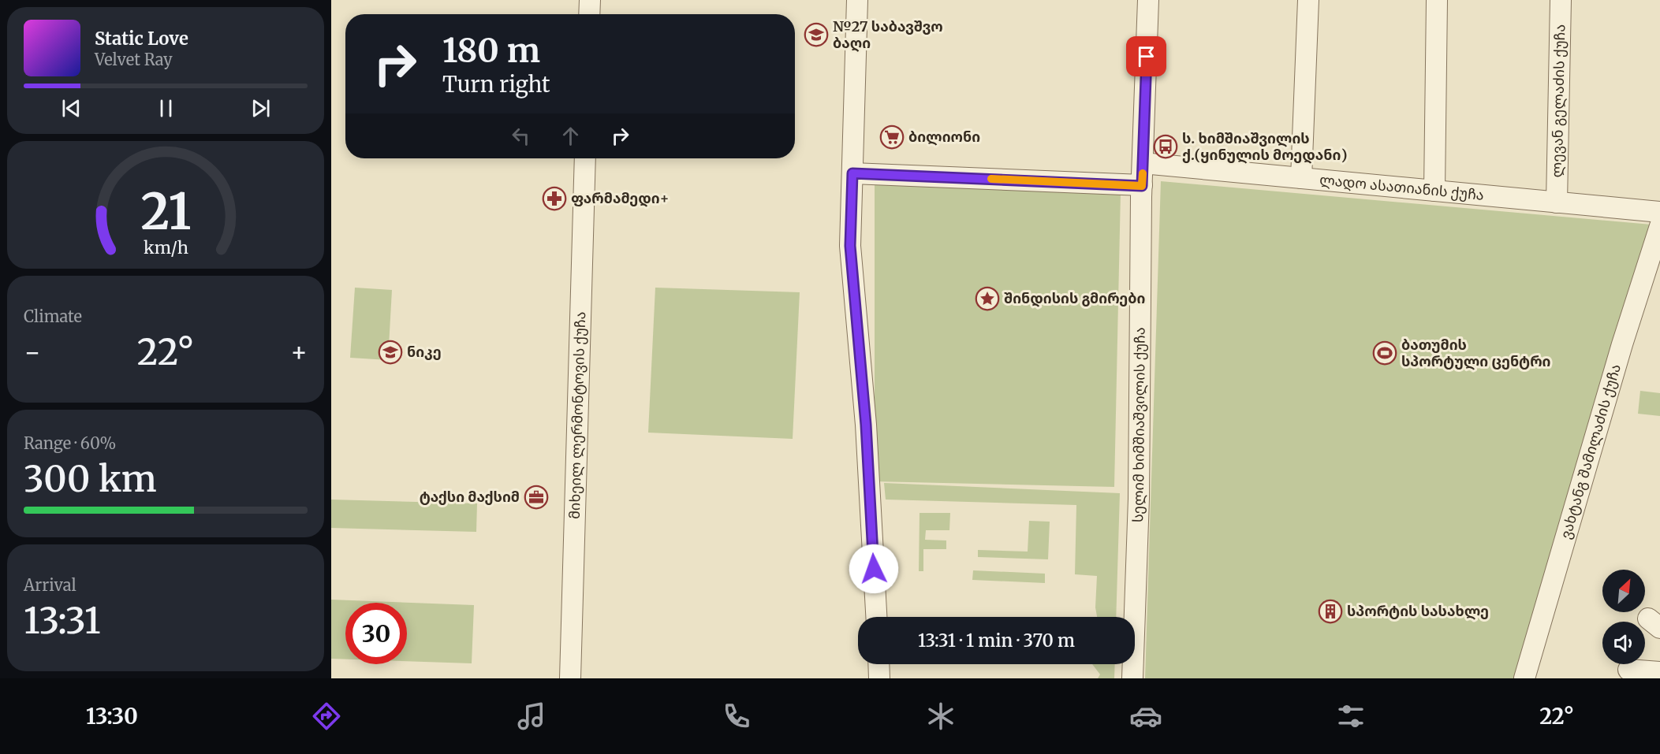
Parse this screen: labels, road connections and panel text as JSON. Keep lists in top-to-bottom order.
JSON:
{
  "streets": {
    "street": [
      "ლევან გელაძის ქუჩა",
      "ლადო ასათიანის ქუჩა",
      "მიხეილ ლერმონტოვის ქუჩა",
      "სელიმ ხიმშიაშვილის ქუჩა",
      "ვახტანგ შამილაძის ქუჩა"
    ]
  },
  "crossings": [
    ["ლევან გელაძის ქუჩა", "ლადო ასათიანის ქუჩა"],
    ["ლადო ასათიანის ქუჩა", "სელიმ ხიმშიაშვილის ქუჩა"]
  ],
  "places": {
    "school or university": ["№27 საბავშვო ბაღი", "ნიკე"],
    "supermarket": ["ბილიონი"],
    "bus stop": ["ს. ხიმშიაშვილის ქ.(ყინულის მოედანი)"],
    "pharmacy": ["ფარმამედი+"],
    "place": ["შინდისის გმირები"],
    "sports": ["ბათუმის სპორტული ცენტრი"],
    "office": ["ტაქსი მაქსიმ"],
    "building": ["სპორტის სასახლე"]
  },
  "north": "top right",
  "page": {
    "turn": ["180 m", "Turn right"],
    "song": ["Static Love", "Velvet Ray"],
    "tile": [
      "Climate",
      ["Range · 60%", "300 km"],
      ["Arrival", "13:31"]
    ],
    "heat": ["−", "22°", "+"],
    "limit": "30",
    "trip": "13:31 · 1 min · 370 m",
    "tabs": ["13:30", "22°"],
    "gauge": ["21", "km/h"]
  }
}
